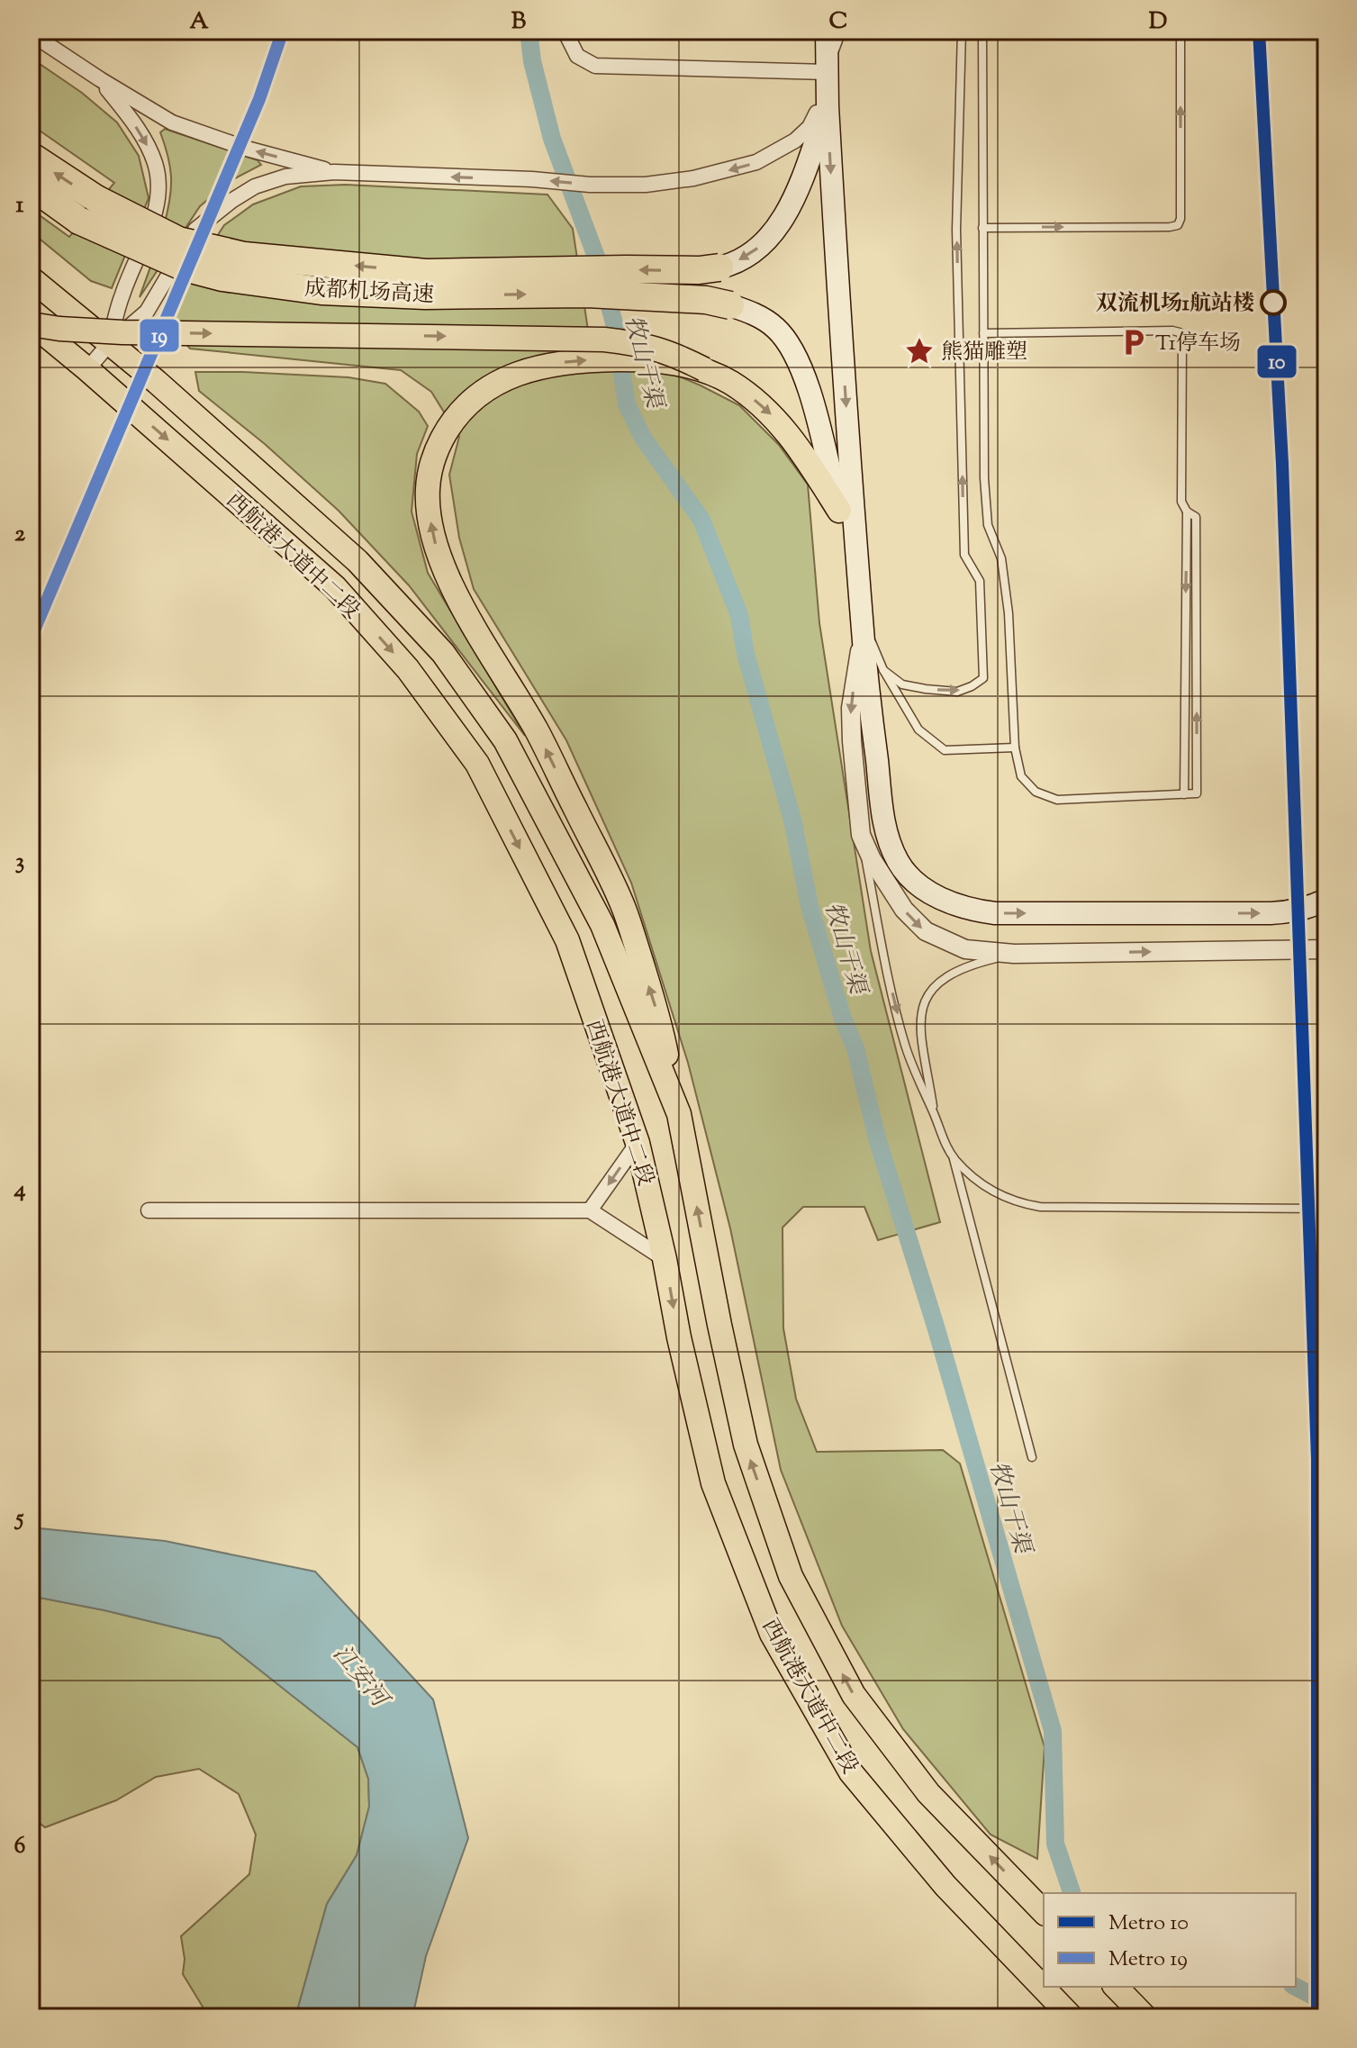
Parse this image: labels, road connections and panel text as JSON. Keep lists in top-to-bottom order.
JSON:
{
  "streets": {
    "highway": ["成都机场高速"],
    "main road": ["西航港大道中二段"]
  },
  "water": ["牧山干渠", "江安河"],
  "places": {
    "other": ["双流机场1航站楼"],
    "parking": ["T1停车场"],
    "place": ["熊猫雕塑"]
  },
  "lines": ["metro line 10", "metro line 19"],
  "legend": ["Metro 10", "Metro 19"],
  "grid": {
    "columns": [
      "A",
      "B",
      "C",
      "D"
    ],
    "rows": [
      "1",
      "2",
      "3",
      "4",
      "5",
      "6"
    ]
  }
}
